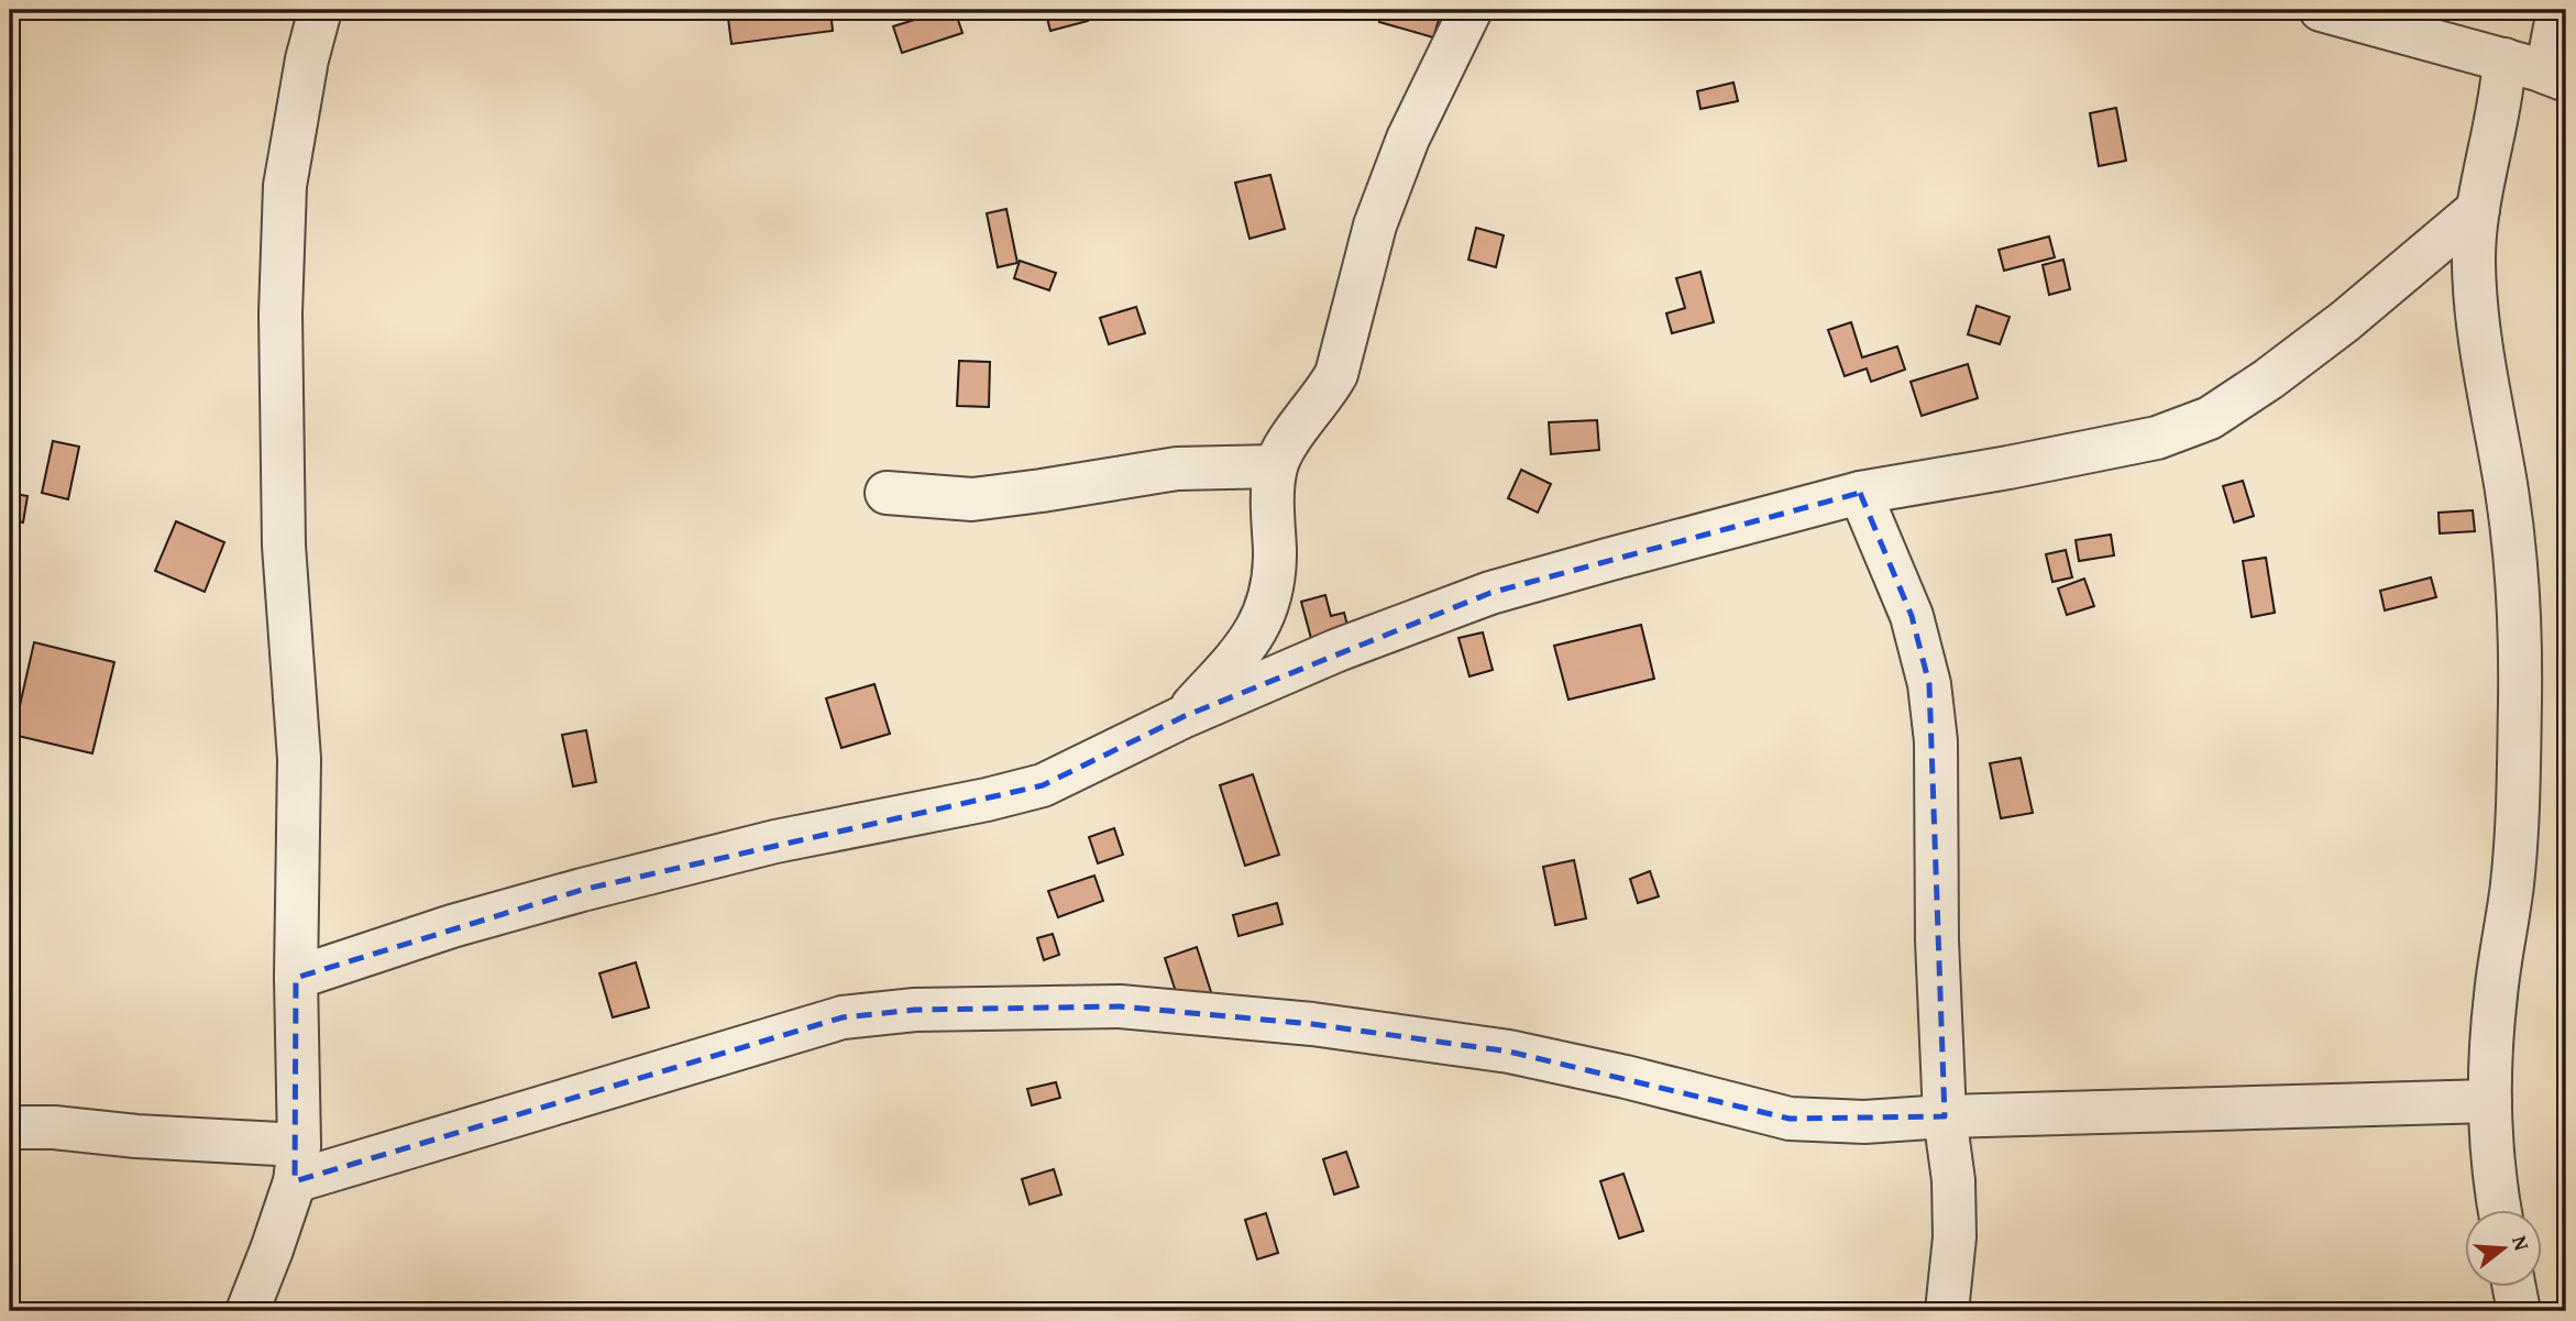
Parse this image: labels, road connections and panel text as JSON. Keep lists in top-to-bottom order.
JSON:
{
  "north": "right"
}
